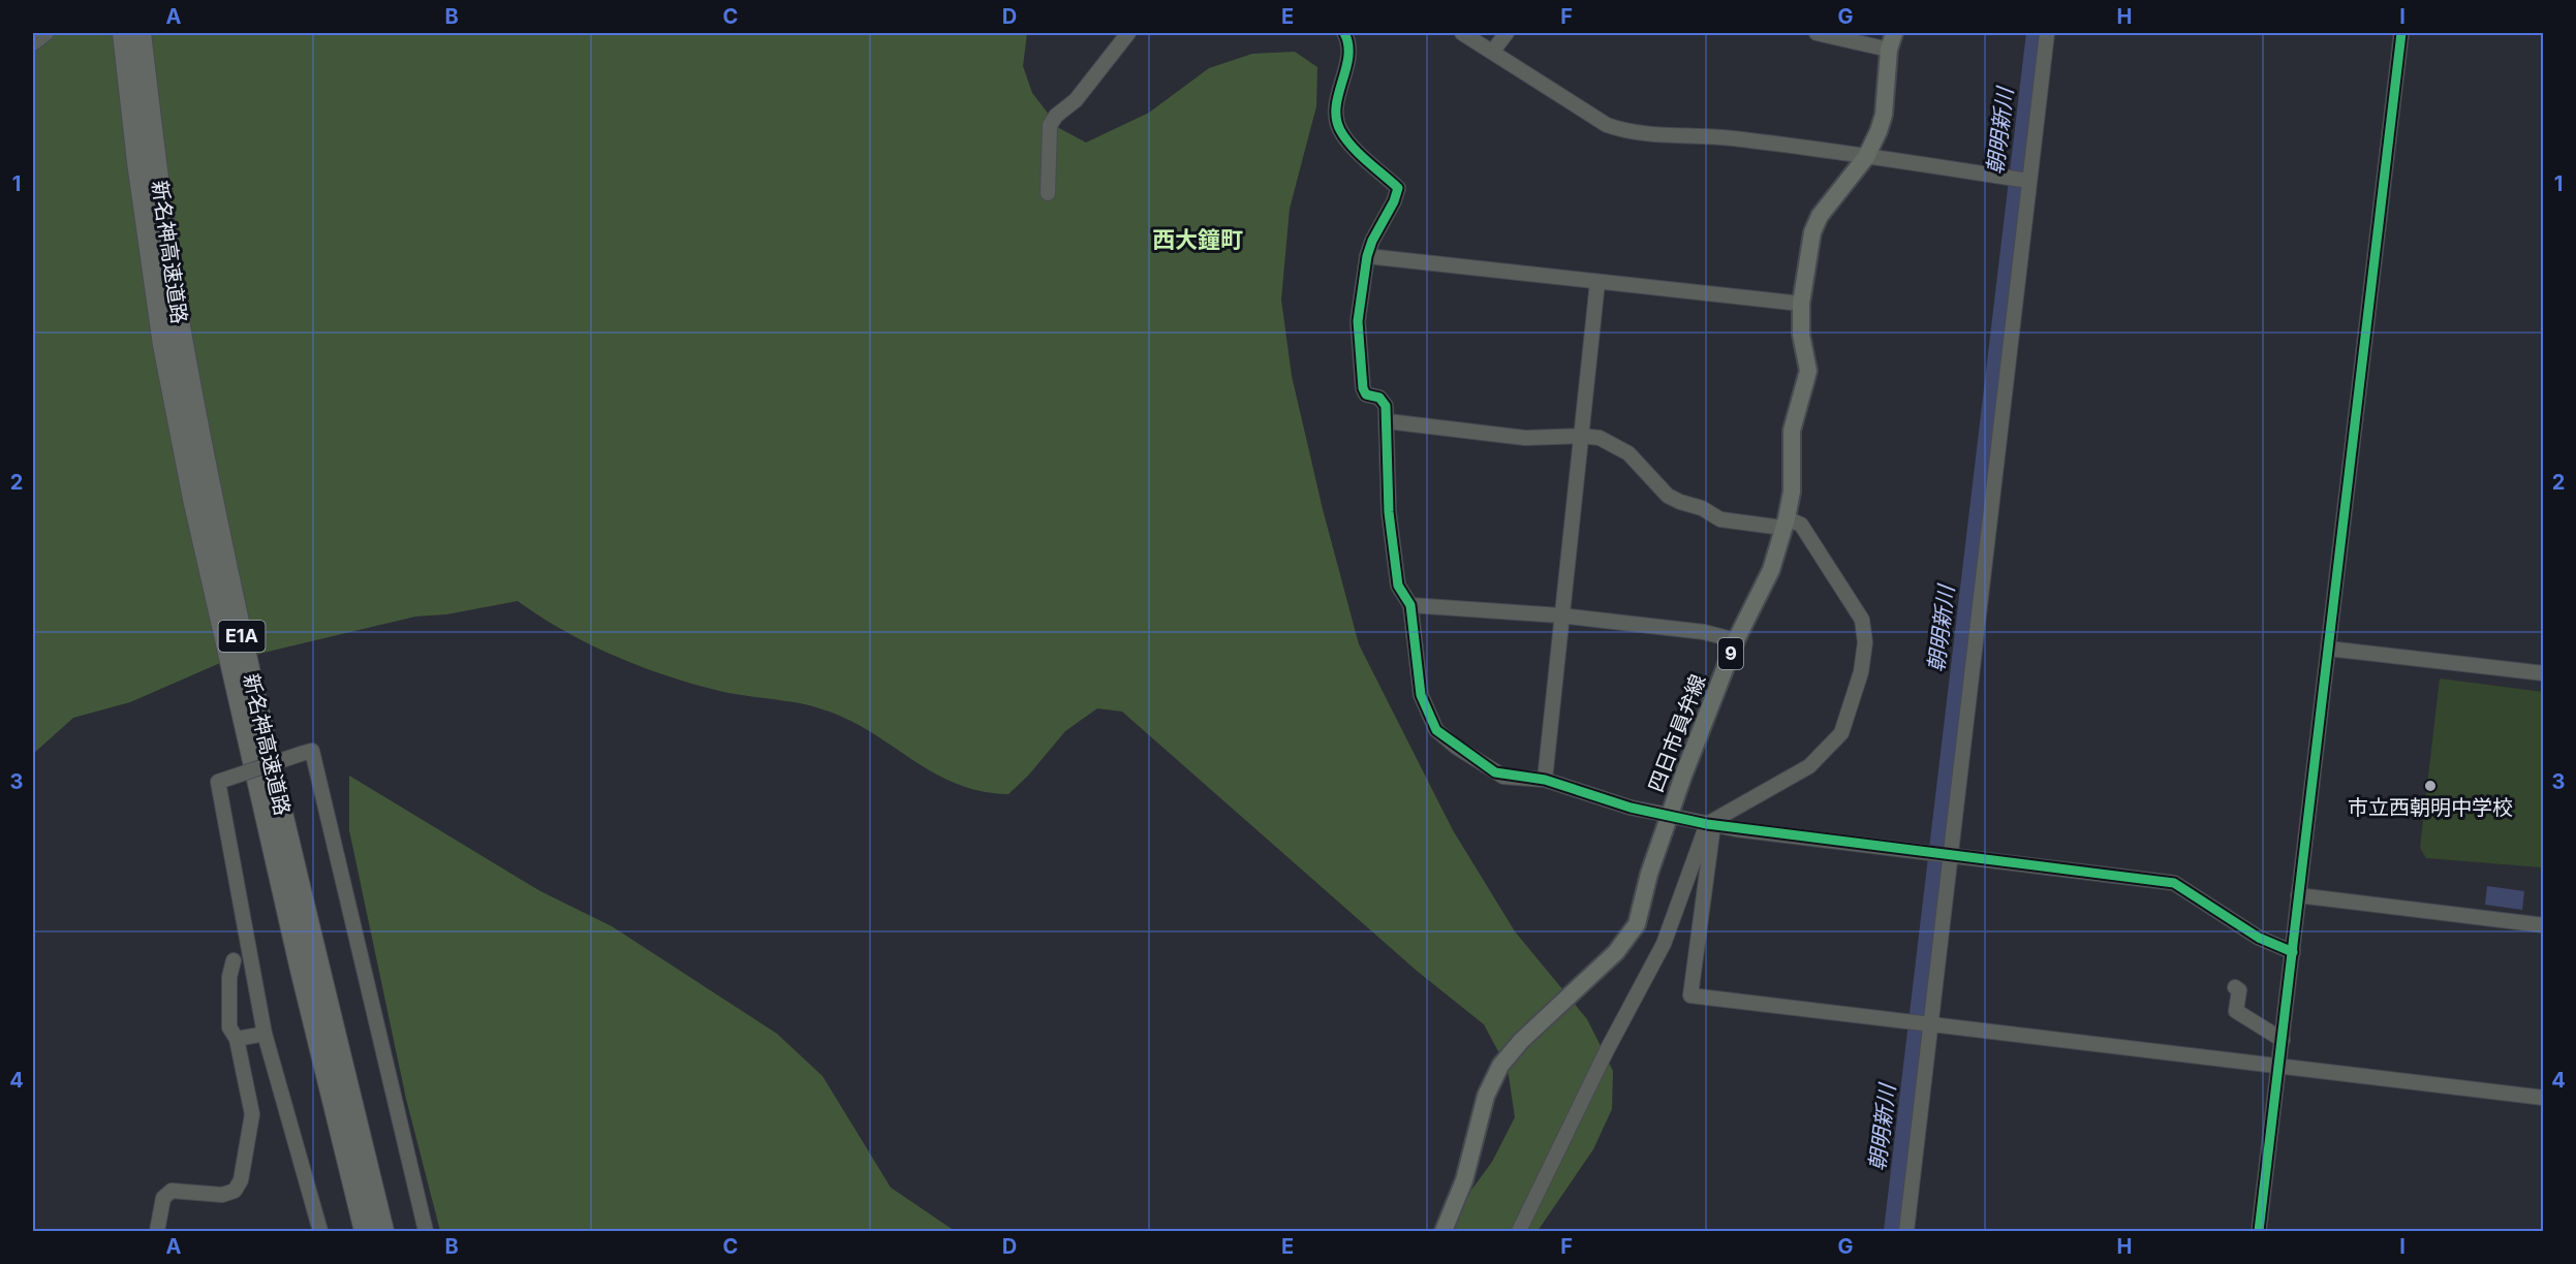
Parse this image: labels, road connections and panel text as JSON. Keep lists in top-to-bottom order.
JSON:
{
  "streets": {
    "highway": ["新名神高速道路", "E1A"],
    "main road": ["9", "四日市員弁線"]
  },
  "districts": ["西大鐘町"],
  "water": ["朝明新川"],
  "places": ["市立西朝明中学校"],
  "grid": {
    "columns": [
      "A",
      "B",
      "C",
      "D",
      "E",
      "F",
      "G",
      "H",
      "I"
    ],
    "rows": [
      "1",
      "2",
      "3",
      "4"
    ]
  }
}
